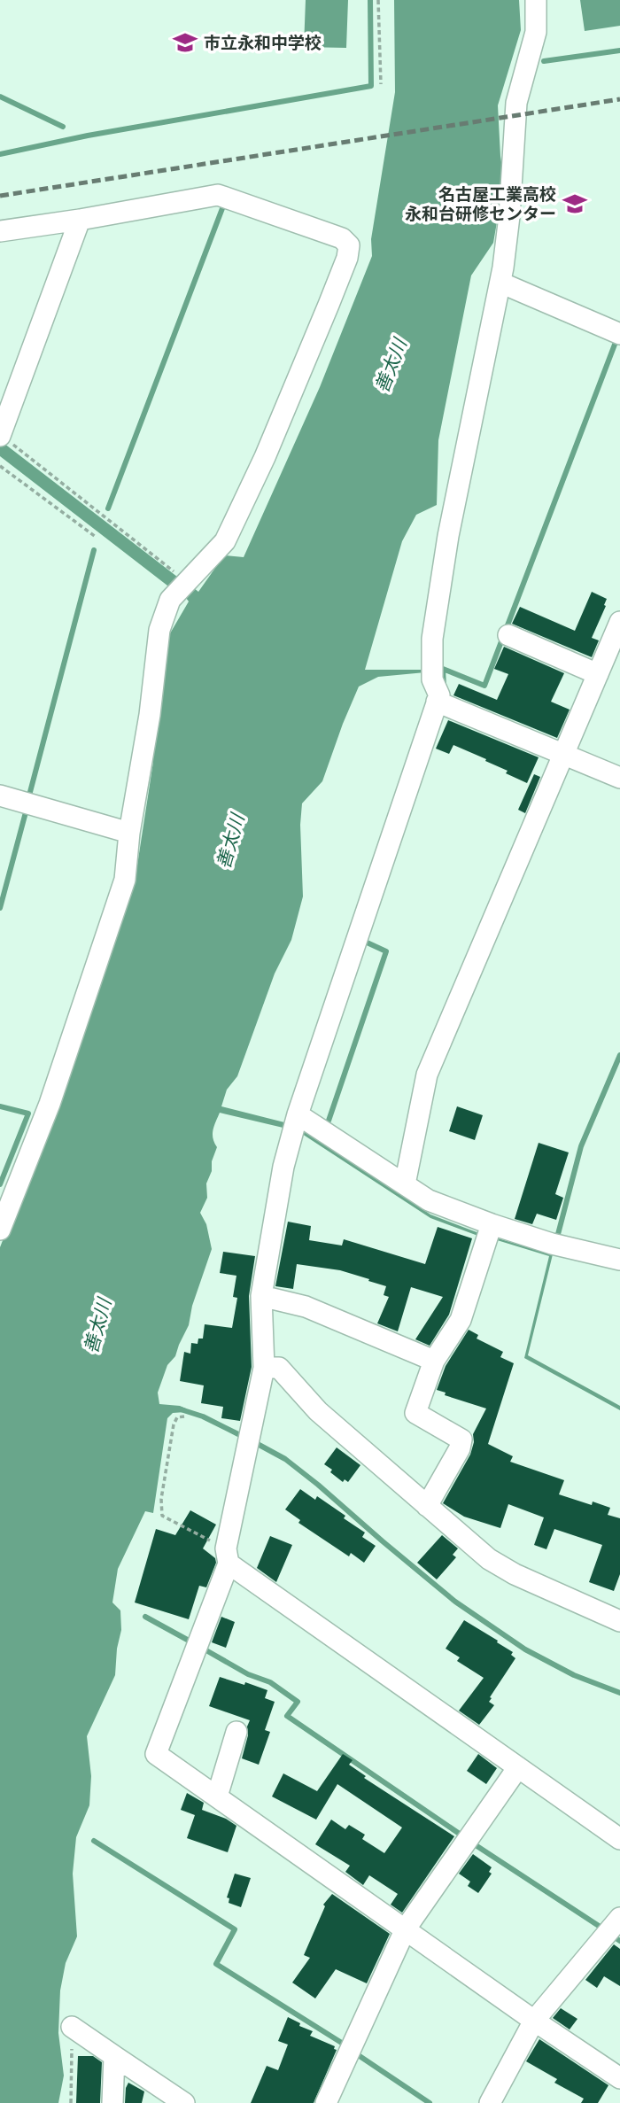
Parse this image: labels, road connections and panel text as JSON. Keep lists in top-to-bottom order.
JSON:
{
  "water": ["善太川"],
  "places": {
    "school or university": ["市立永和中学校", "名古屋工業高校 永和台研修センター"]
  }
}
